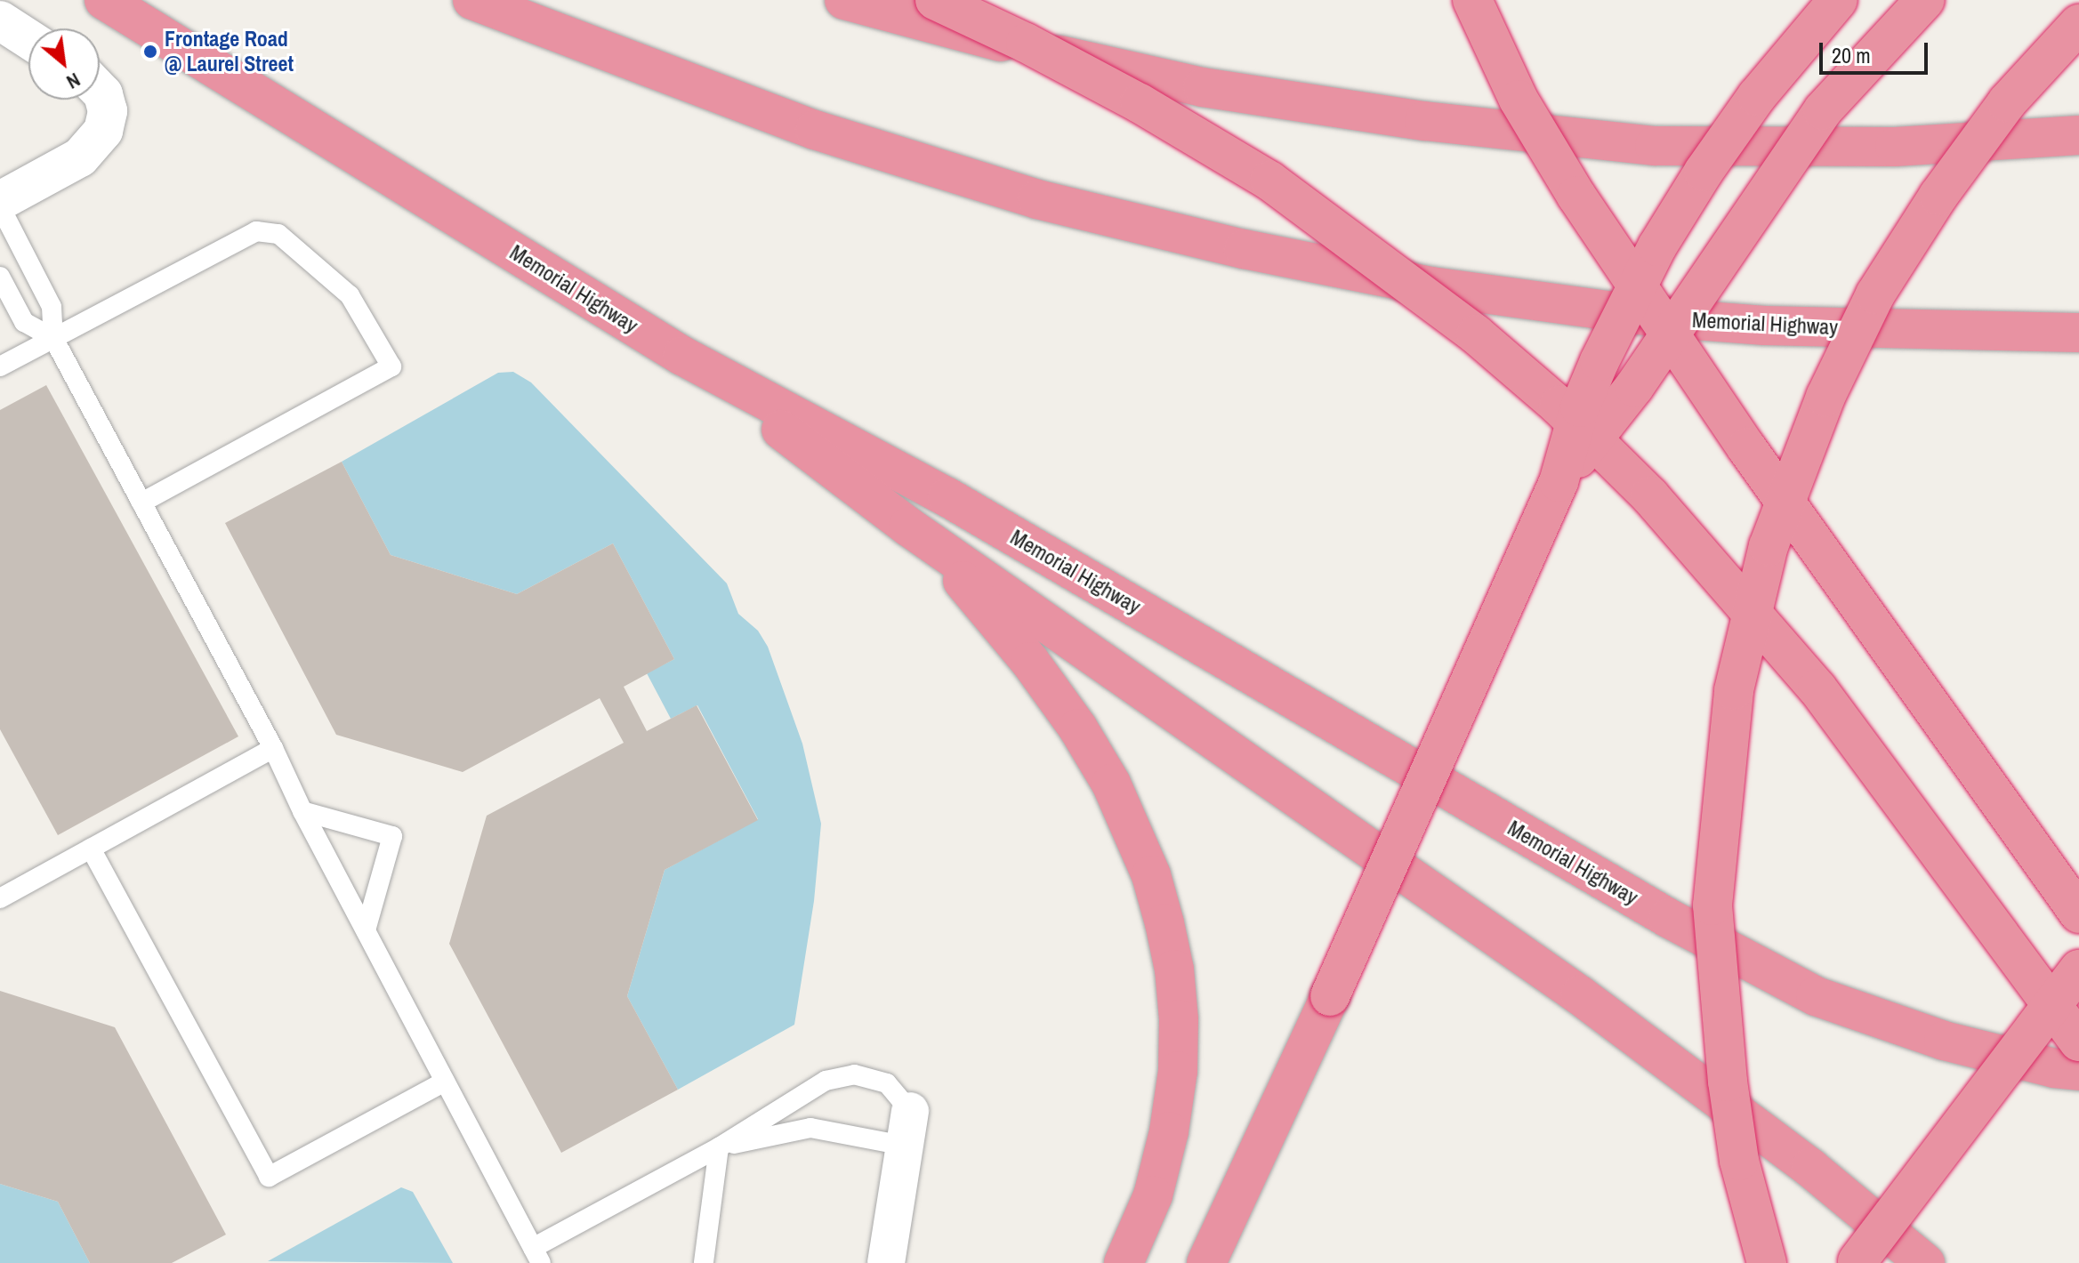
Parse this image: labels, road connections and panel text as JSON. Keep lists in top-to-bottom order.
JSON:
{
  "streets": {
    "highway": ["Memorial Highway"]
  },
  "places": ["Frontage Road @ Laurel Street"],
  "scale_bar": "20 m",
  "north": "bottom right"
}
